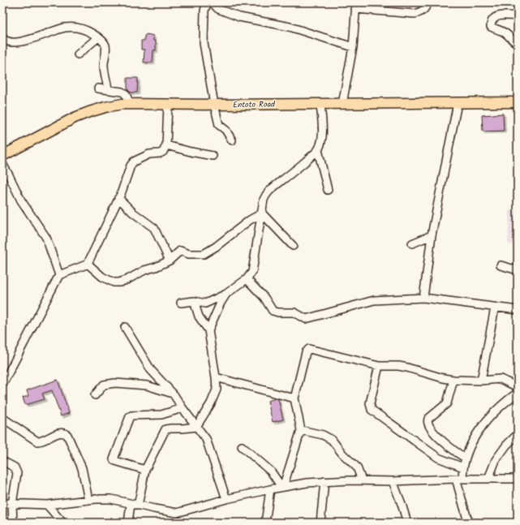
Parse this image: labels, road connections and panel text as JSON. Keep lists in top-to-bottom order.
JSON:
{
  "streets": {
    "main road": ["Entoto Road"]
  }
}
